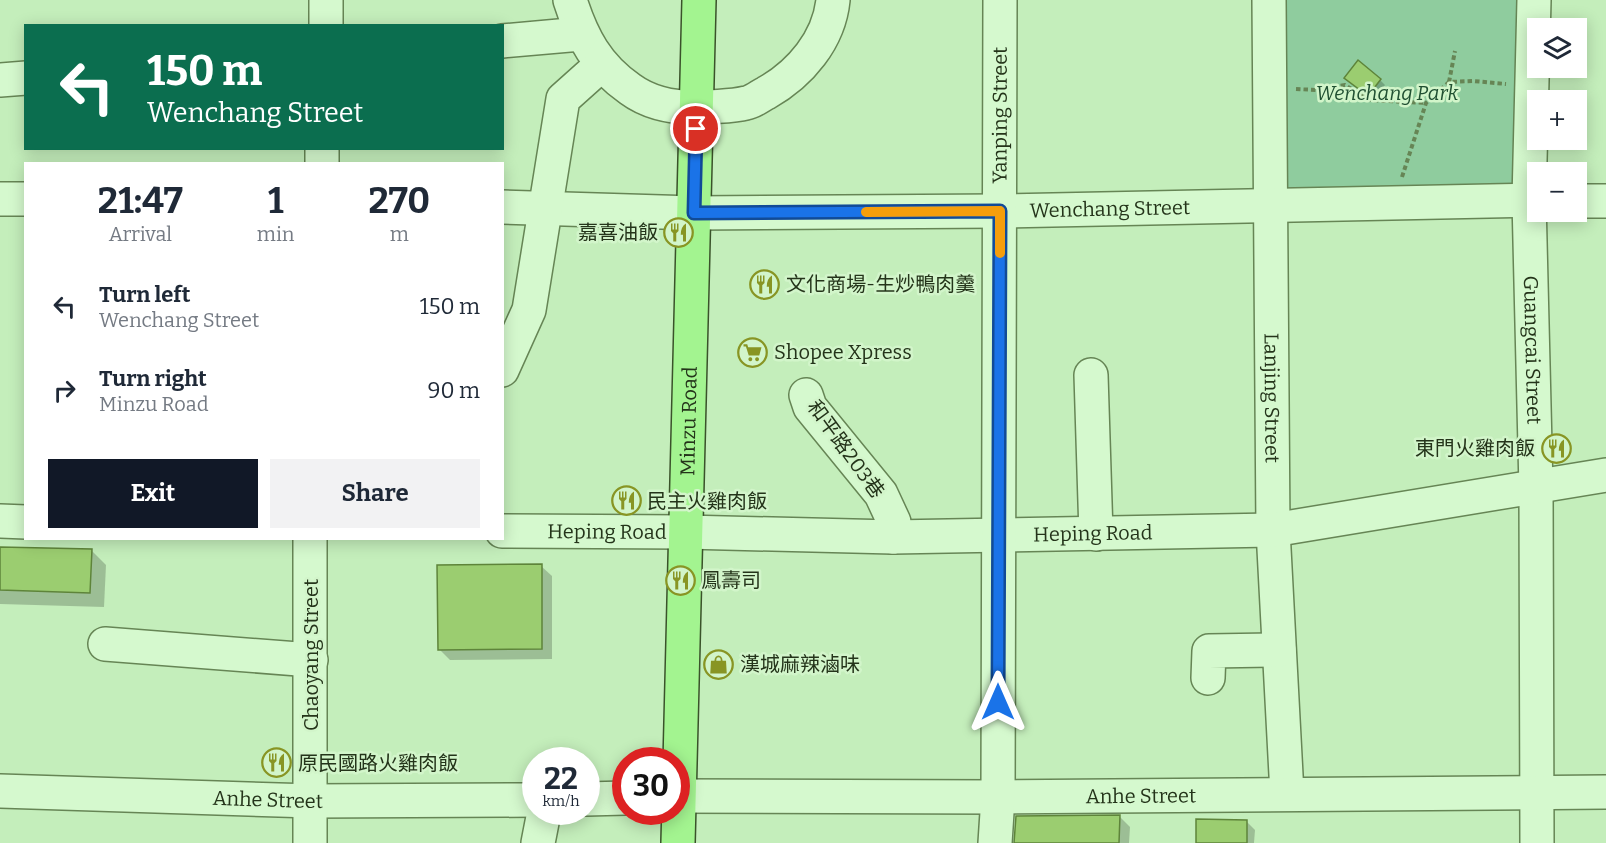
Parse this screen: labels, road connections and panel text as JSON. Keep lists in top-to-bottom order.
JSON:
{
  "streets": {
    "main road": ["Minzu Road"],
    "street": [
      "Yanping Street",
      "Wenchang Street",
      "Guangcai Street",
      "Lanjing Street",
      "和平路203巷",
      "Heping Road",
      "Chaoyang Street",
      "Anhe Street"
    ]
  },
  "crossings": [
    ["Yanping Street", "Wenchang Street"],
    ["Yanping Street", "Heping Road"],
    ["Yanping Street", "Anhe Street"],
    ["Wenchang Street", "Lanjing Street"],
    ["Wenchang Street", "Minzu Road"],
    ["Guangcai Street", "Heping Road"],
    ["Guangcai Street", "Anhe Street"],
    ["Lanjing Street", "Heping Road"],
    ["Lanjing Street", "Anhe Street"],
    ["Minzu Road", "Heping Road"],
    ["和平路203巷", "Heping Road"],
    ["Chaoyang Street", "Anhe Street"]
  ],
  "parks": ["Wenchang Park"],
  "places": {
    "restaurant": [
      "嘉喜油飯",
      "文化商場-生炒鴨肉羹",
      "東門火雞肉飯",
      "民主火雞肉飯",
      "鳳壽司",
      "原民國路火雞肉飯"
    ],
    "supermarket": ["Shopee Xpress"],
    "shop": ["漢城麻辣滷味"]
  },
  "page": {
    "map_buttons": ["+", "−"],
    "turn": ["150 m", "Wenchang Street"],
    "eta": [
      "21:47",
      "Arrival",
      "1",
      "min",
      "270",
      "m"
    ],
    "list": [
      {
        "name": "Turn left",
        "note": "Wenchang Street",
        "value": "150 m"
      },
      {
        "name": "Turn right",
        "note": "Minzu Road",
        "value": "90 m"
      }
    ],
    "buttons": ["Exit", "Share"],
    "speed": "22 km/h",
    "limit": "30"
  }
}
